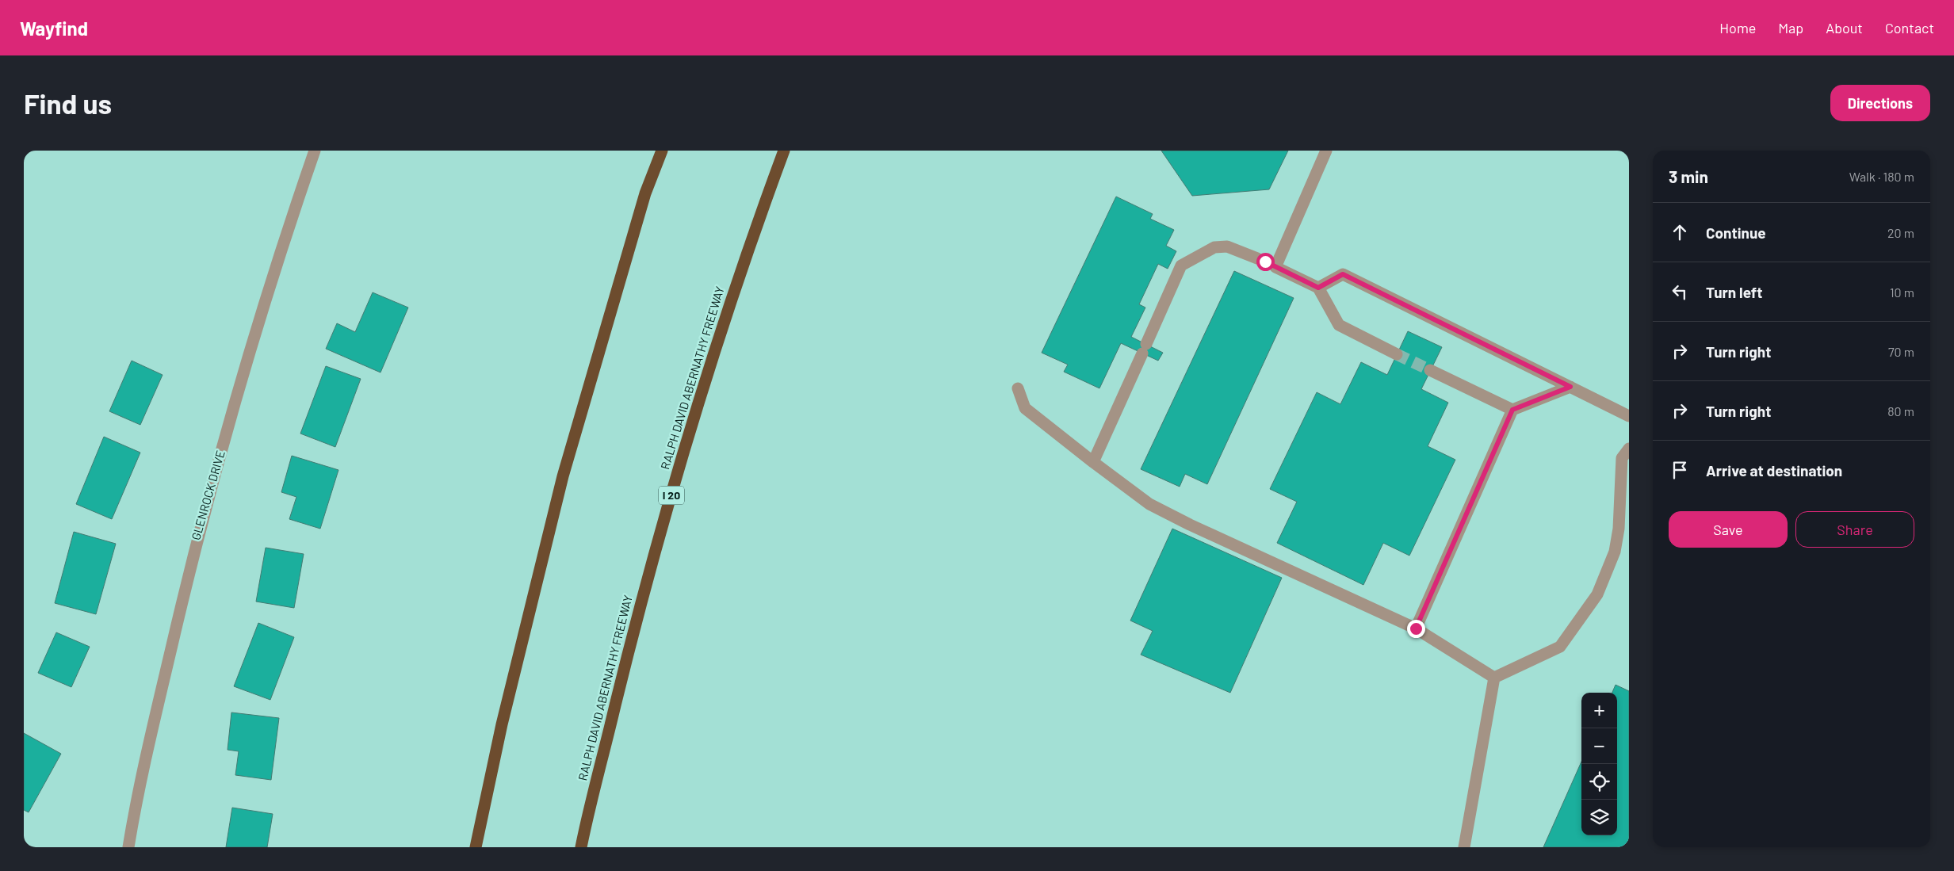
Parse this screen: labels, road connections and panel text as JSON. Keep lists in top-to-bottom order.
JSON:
{
  "streets": {
    "highway": ["RALPH DAVID ABERNATHY FREEWAY", "I 20"],
    "street": ["GLENROCK DRIVE"]
  },
  "page": {
    "header": "Wayfind",
    "nav": [
      "Home",
      "Map",
      "About",
      "Contact"
    ],
    "buttons": [
      "Directions",
      ["Save", "Share"]
    ],
    "title": "Find us",
    "heading": ["3 min", "Walk · 180 m"],
    "list": [
      ["Continue", "20 m"],
      ["Turn left", "10 m"],
      ["Turn right", "70 m"],
      ["Turn right", "80 m"],
      "Arrive at destination"
    ],
    "map_buttons": ["+", "−"]
  }
}
